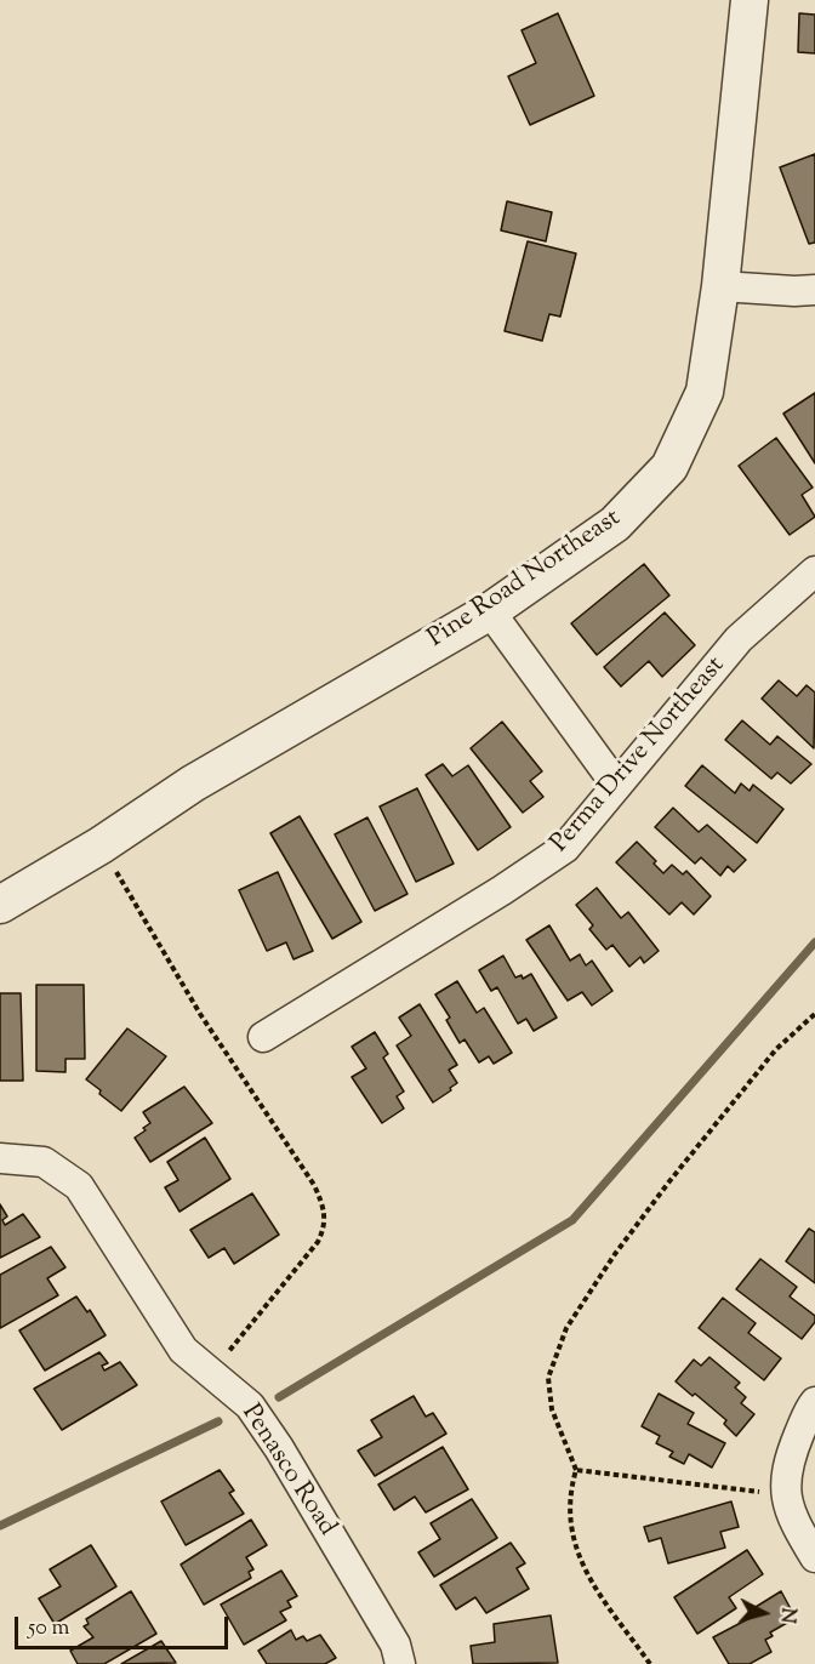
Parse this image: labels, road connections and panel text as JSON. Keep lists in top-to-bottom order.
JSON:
{
  "streets": {
    "street": ["Pine Road Northeast", "Perma Drive Northeast", "Penasco Road"]
  },
  "scale_bar": "50 m",
  "north": "right"
}
